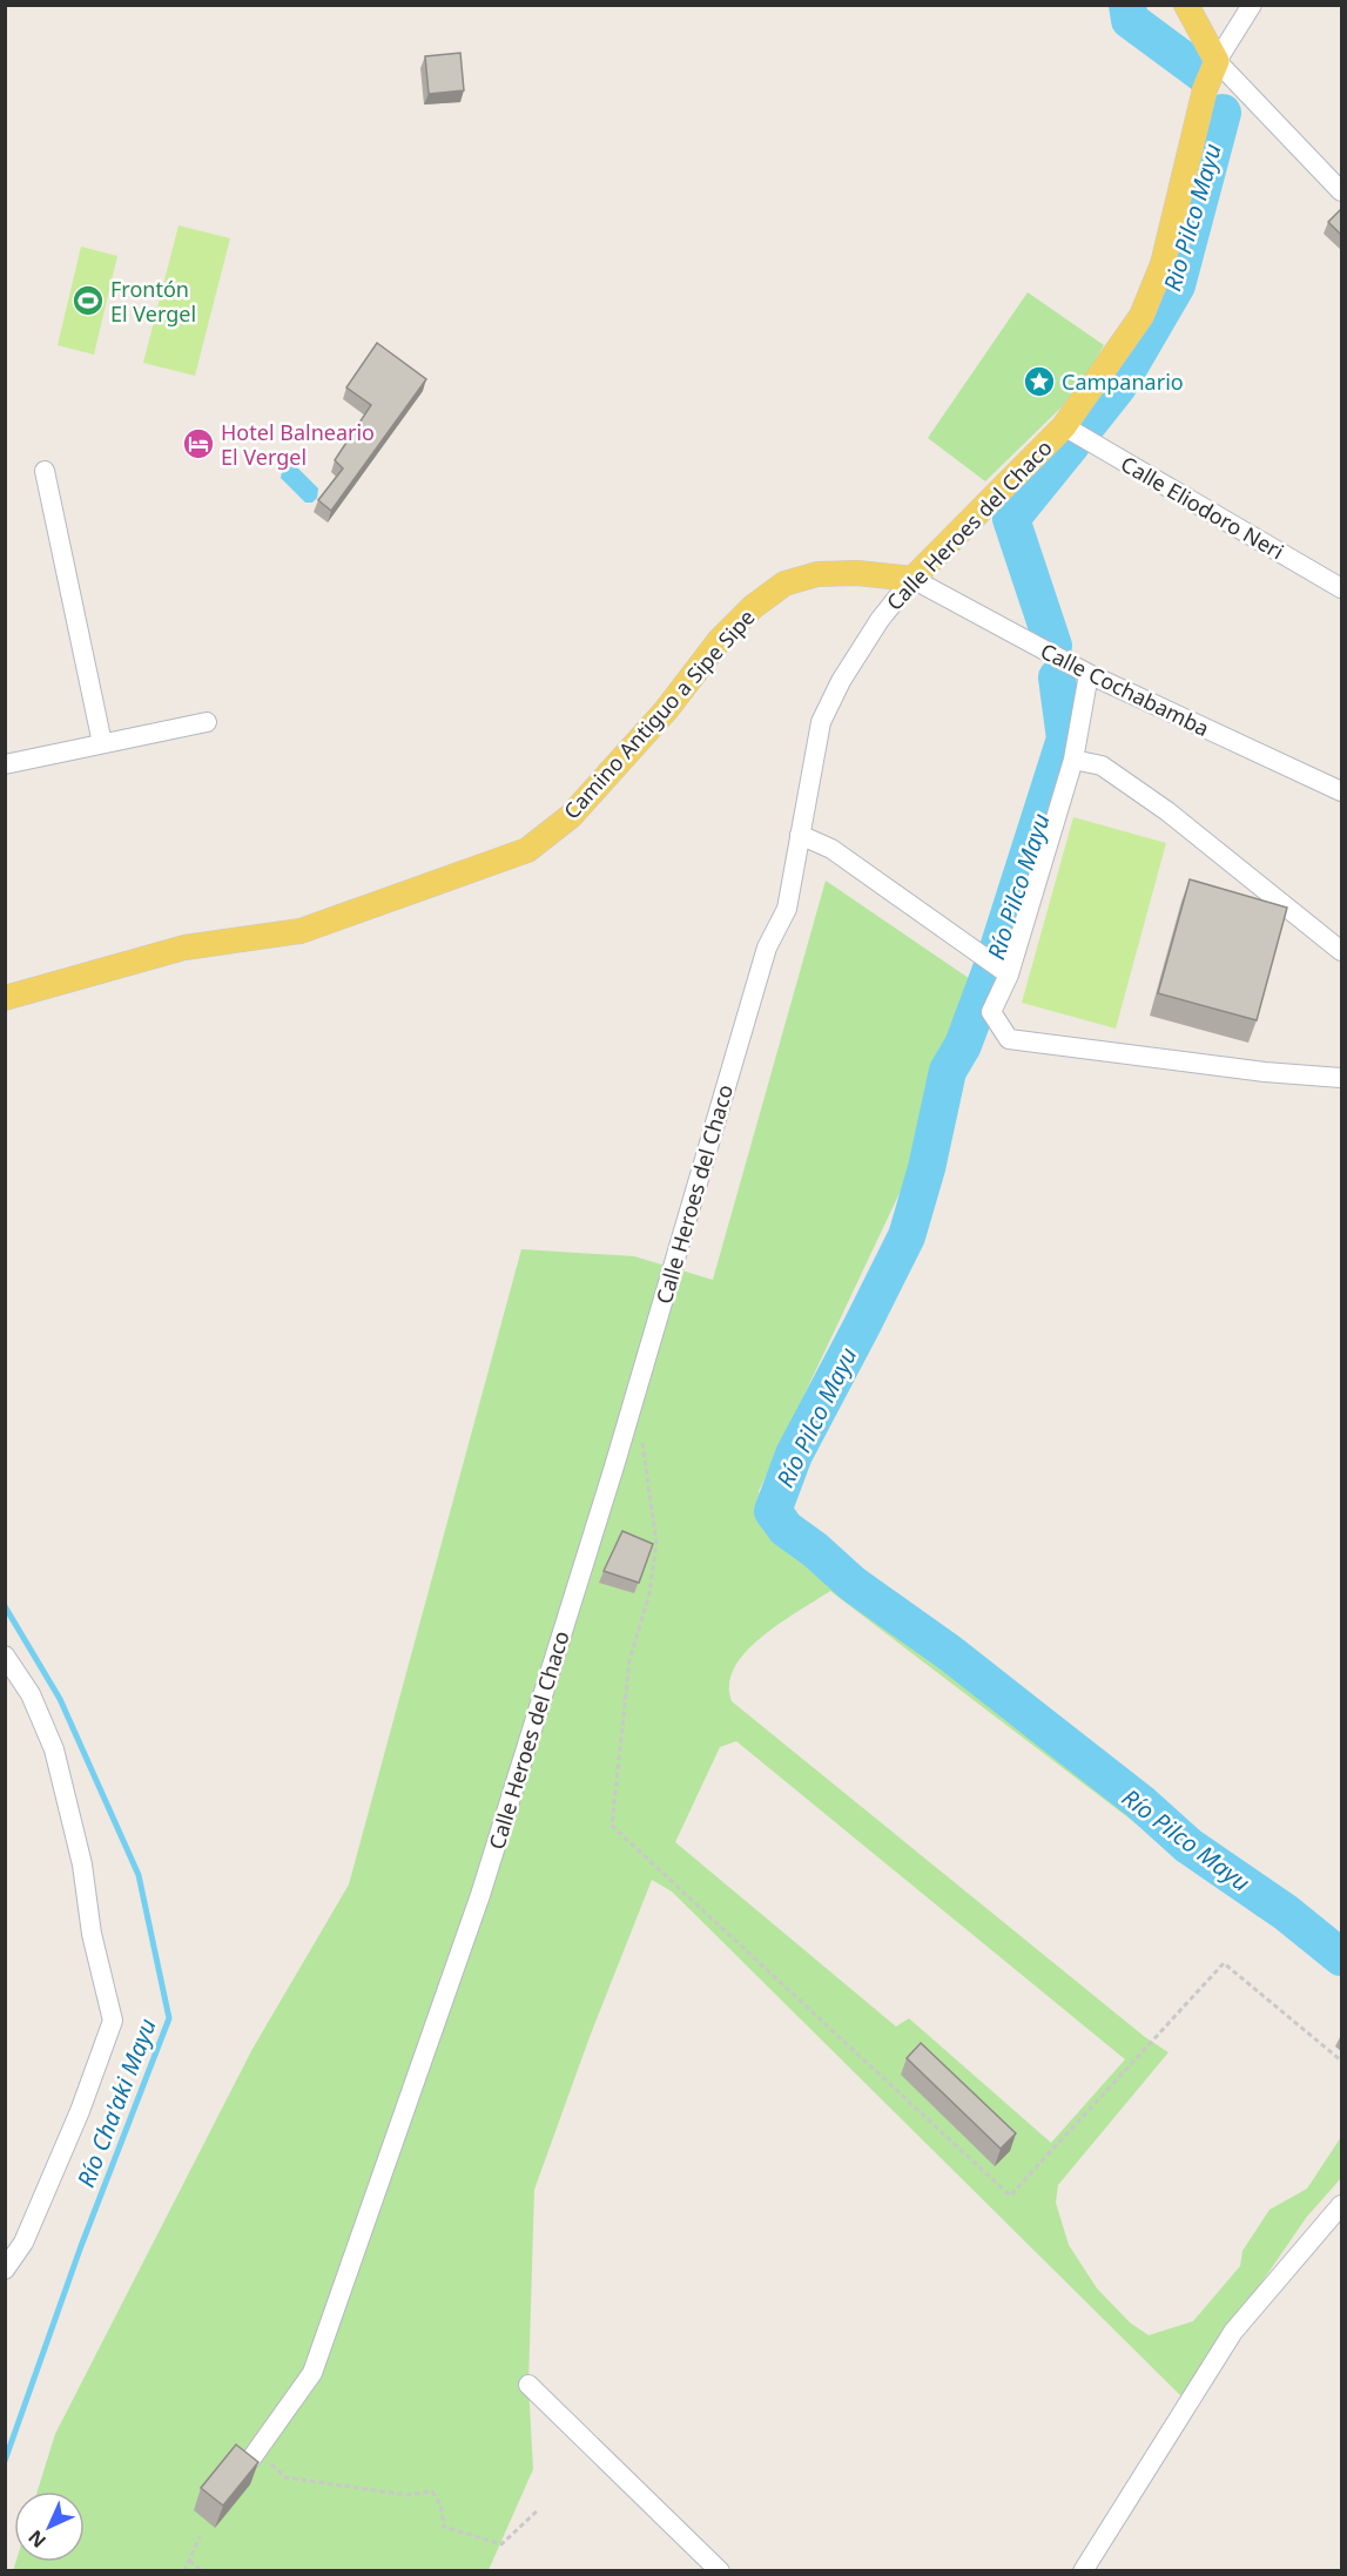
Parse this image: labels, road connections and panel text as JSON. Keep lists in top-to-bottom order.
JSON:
{
  "streets": {
    "main road": ["Calle Heroes del Chaco", "Camino Antiguo a Sipe Sipe"],
    "street": ["Calle Eliodoro Neri", "Calle Cochabamba"]
  },
  "crossings": [
    ["Calle Eliodoro Neri", "Calle Heroes del Chaco"],
    ["Calle Heroes del Chaco", "Calle Cochabamba"],
    ["Calle Heroes del Chaco", "Camino Antiguo a Sipe Sipe"],
    ["Calle Cochabamba", "Camino Antiguo a Sipe Sipe"]
  ],
  "water": ["Rio Pilco Mayu", "Río Pilco Mayu", "Río Cha'aki Mayu"],
  "places": {
    "sports": ["Frontón El Vergel"],
    "place": ["Campanario"],
    "hotel": ["Hotel Balneario El Vergel"]
  },
  "north": "bottom left"
}
